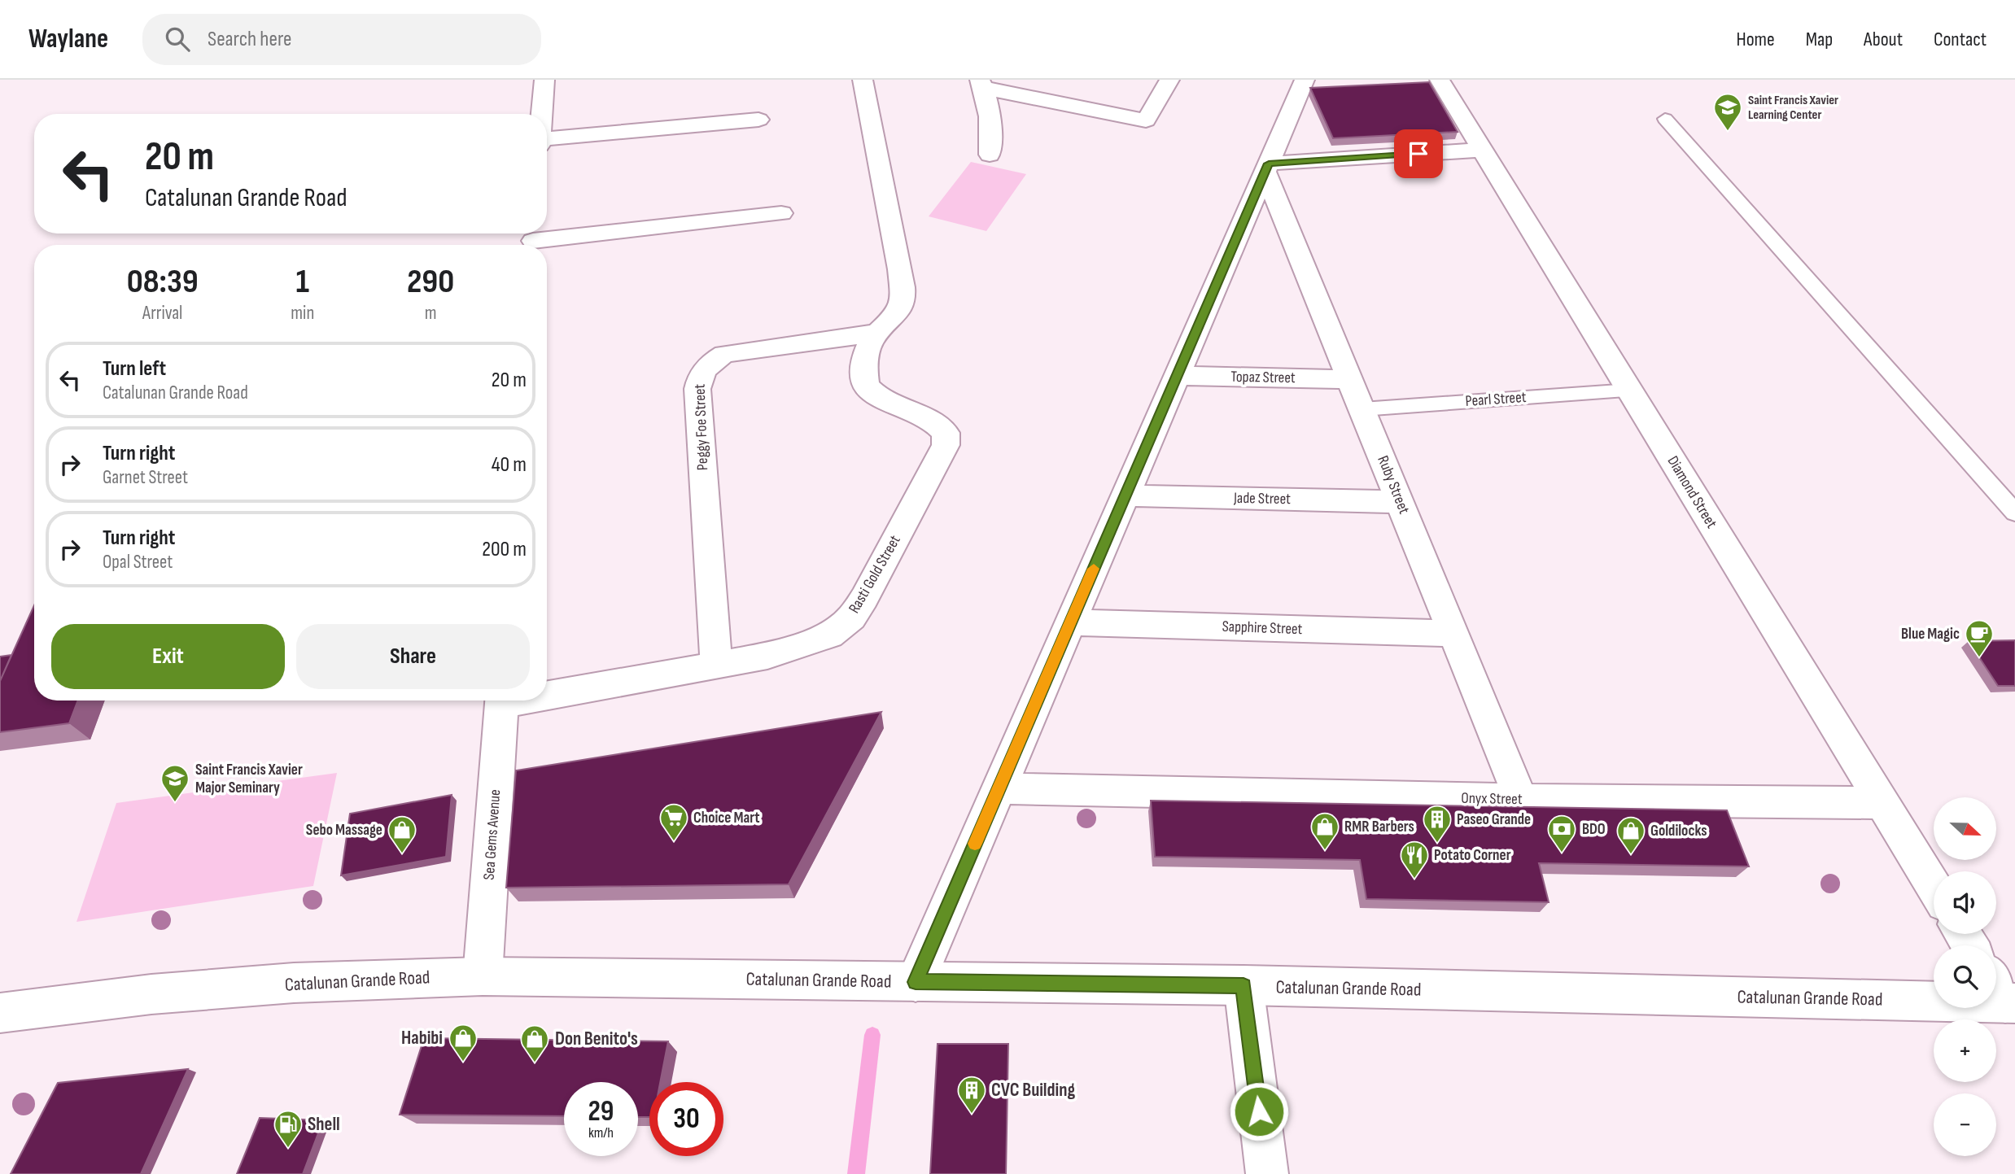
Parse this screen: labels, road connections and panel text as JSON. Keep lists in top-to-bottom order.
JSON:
{
  "streets": {
    "street": [
      "Topaz Street",
      "Peggy Foe Street",
      "Ruby Street",
      "Diamond Street",
      "Jade Street",
      "Rasti Gold Street",
      "Sapphire Street",
      "Onyx Street",
      "Sea Gems Avenue",
      "Catalunan Grande Road"
    ],
    "lane": ["Pearl Street"]
  },
  "crossings": [
    ["Topaz Street", "Ruby Street"],
    ["Pearl Street", "Ruby Street"],
    ["Pearl Street", "Diamond Street"],
    ["Peggy Foe Street", "Rasti Gold Street"],
    ["Ruby Street", "Jade Street"],
    ["Ruby Street", "Sapphire Street"],
    ["Ruby Street", "Onyx Street"],
    ["Diamond Street", "Onyx Street"],
    ["Sea Gems Avenue", "Catalunan Grande Road"]
  ],
  "places": {
    "school or university": ["Saint Francis Xavier Learning Center", "Saint Francis Xavier Major Seminary"],
    "cafe": ["Blue Magic"],
    "supermarket": ["Choice Mart"],
    "building": ["Paseo Grande", "CVC Building"],
    "shop": [
      "RMR Barbers",
      "Sebo Massage",
      "Goldilocks",
      "Habibi",
      "Don Benito's"
    ],
    "bank": ["BDO"],
    "restaurant": ["Potato Corner"],
    "fuel station": ["Shell"]
  },
  "north": "right",
  "page": {
    "header": "Waylane",
    "search": "Search here",
    "nav": [
      "Home",
      "Map",
      "About",
      "Contact"
    ],
    "turn": ["20 m", "Catalunan Grande Road"],
    "eta": [
      "08:39",
      "Arrival",
      "1",
      "min",
      "290",
      "m"
    ],
    "list": [
      {
        "name": "Turn left",
        "note": "Catalunan Grande Road",
        "value": "20 m"
      },
      {
        "name": "Turn right",
        "note": "Garnet Street",
        "value": "40 m"
      },
      {
        "name": "Turn right",
        "note": "Opal Street",
        "value": "200 m"
      }
    ],
    "buttons": ["Exit", "Share"],
    "map_buttons": ["+", "−"],
    "speed": "29 km/h",
    "limit": "30"
  }
}
